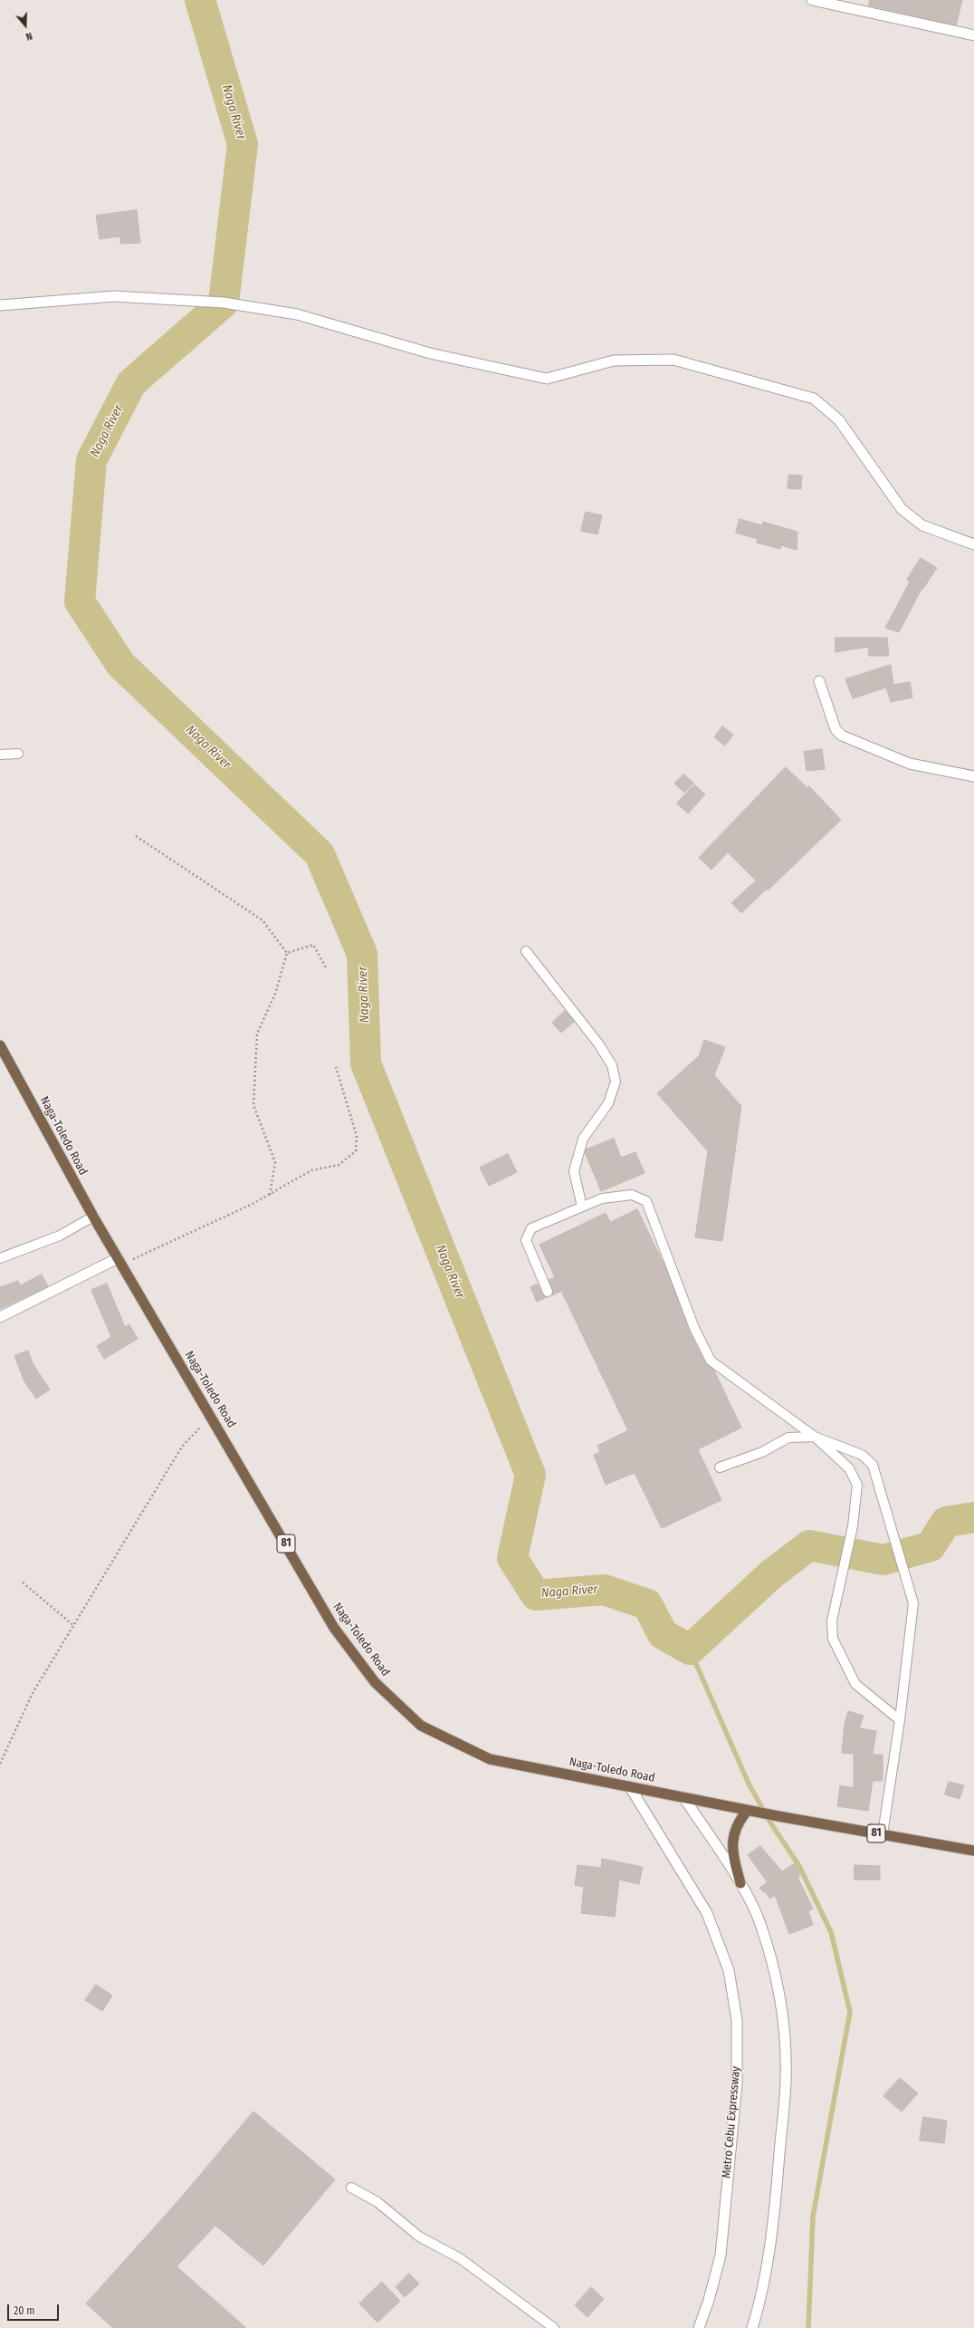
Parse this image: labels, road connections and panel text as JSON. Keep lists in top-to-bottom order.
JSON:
{
  "streets": {
    "highway": ["Naga-Toledo Road", "81"],
    "street": ["Metro Cebu Expressway"]
  },
  "crossings": [
    ["Naga-Toledo Road", "Metro Cebu Expressway"]
  ],
  "water": ["Naga River"],
  "scale_bar": "20 m",
  "north": "bottom"
}
